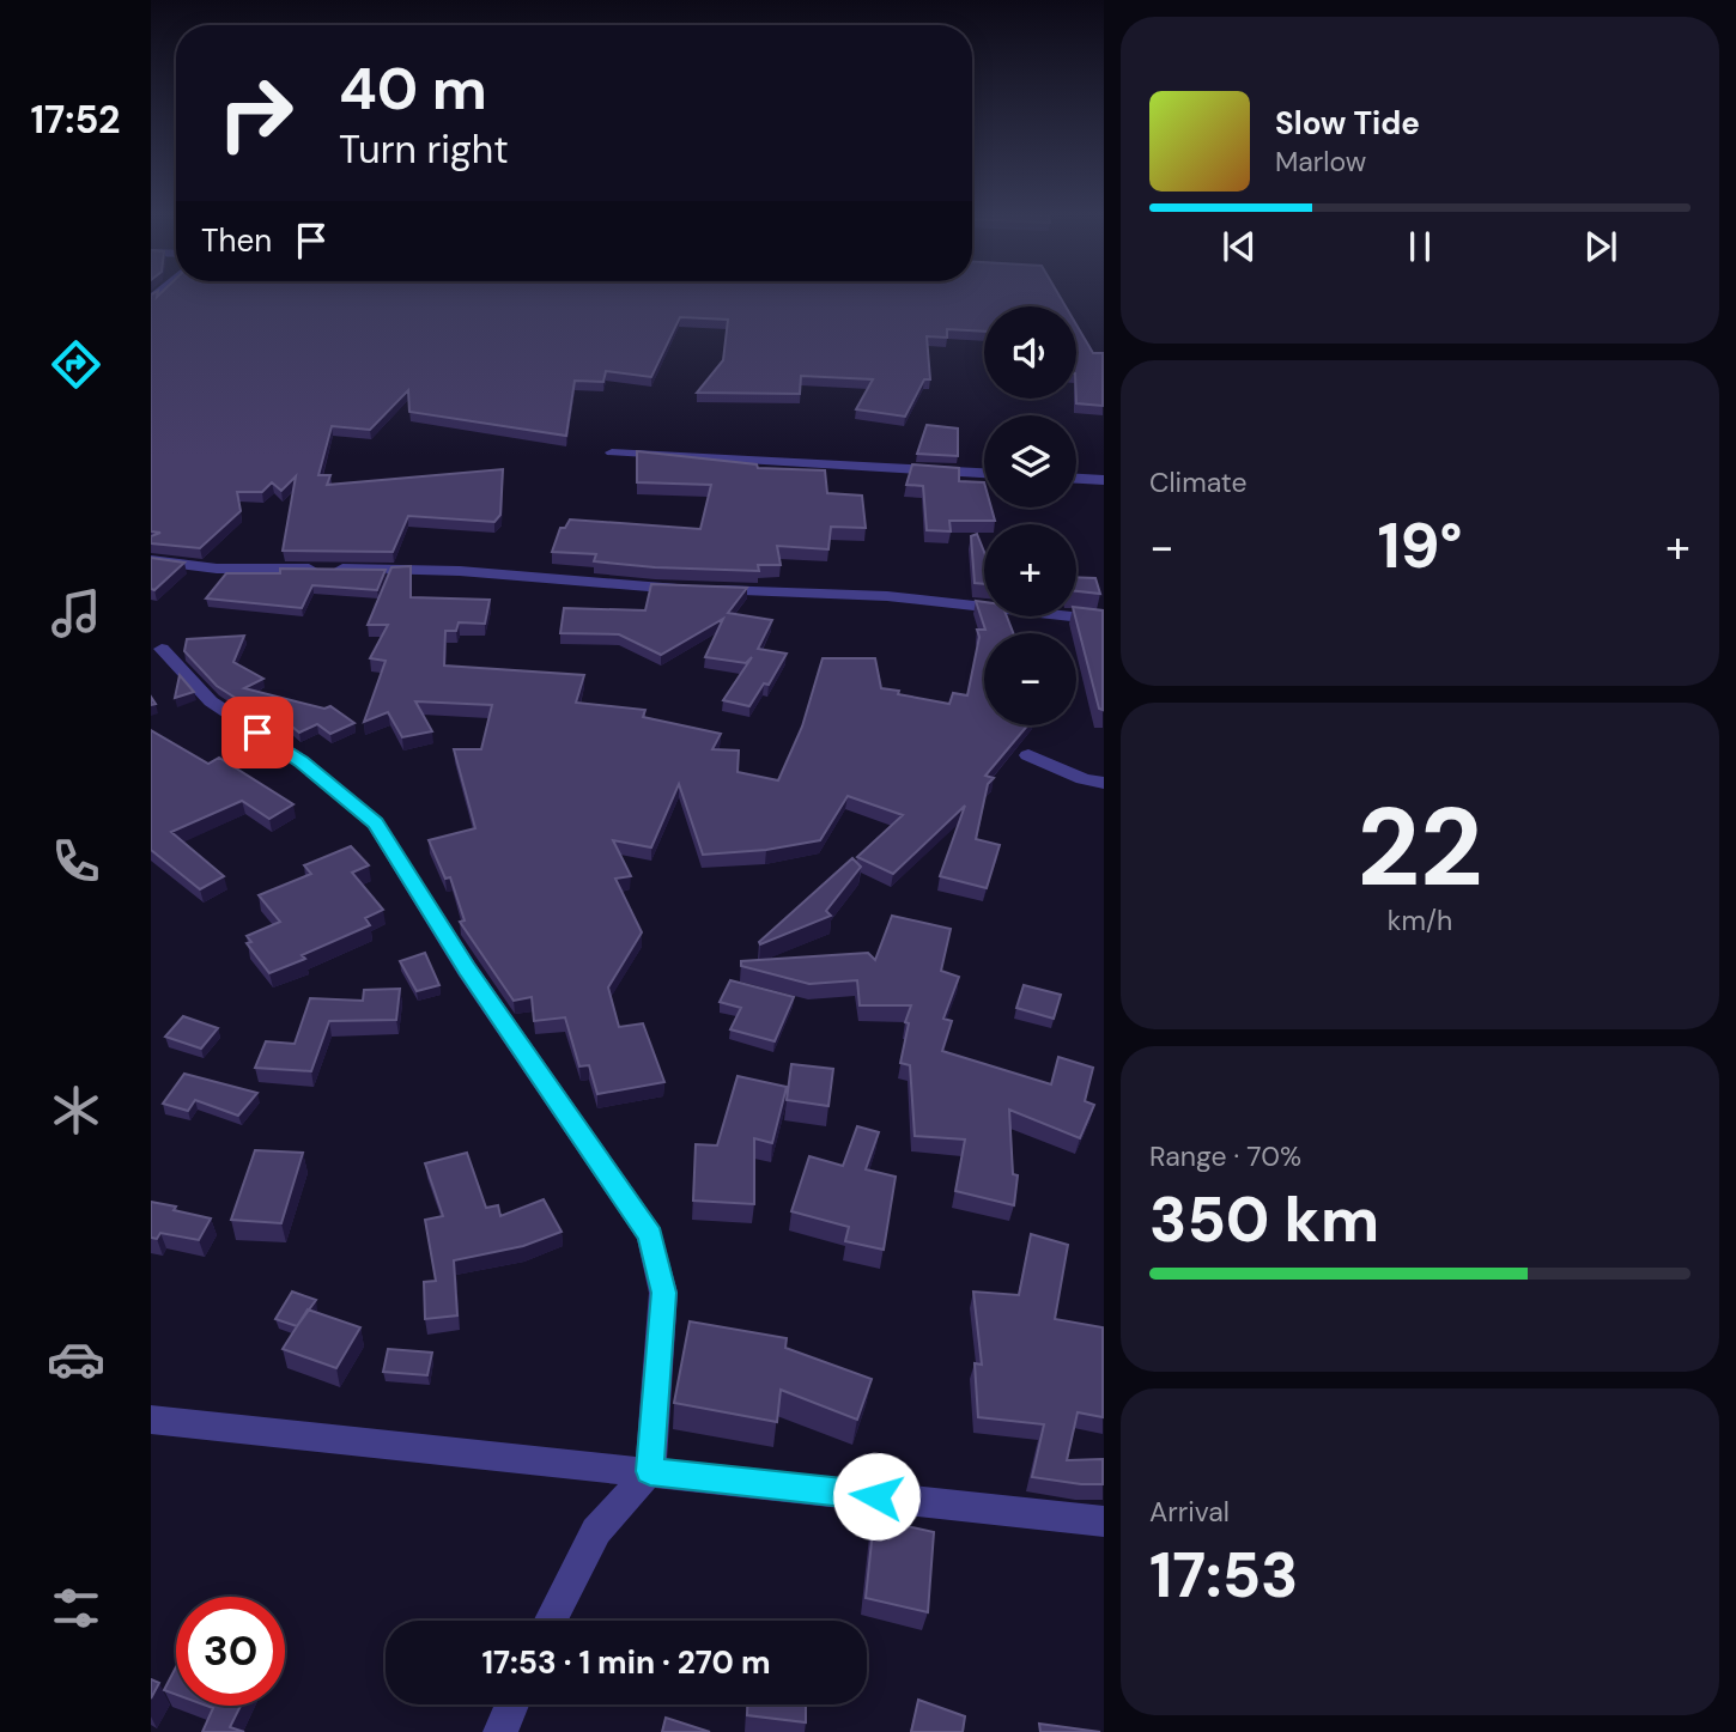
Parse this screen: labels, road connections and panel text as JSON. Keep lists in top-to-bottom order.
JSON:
{
  "page": {
    "tabs": "17:52",
    "turn": ["40 m", "Turn right"],
    "song": ["Slow Tide", "Marlow"],
    "then": "Then",
    "map_buttons": ["+", "−"],
    "tile": [
      "Climate",
      ["22", "km/h"],
      ["Range · 70%", "350 km"],
      ["Arrival", "17:53"]
    ],
    "heat": ["−", "19°", "+"],
    "limit": "30",
    "trip": "17:53 · 1 min · 270 m"
  }
}
